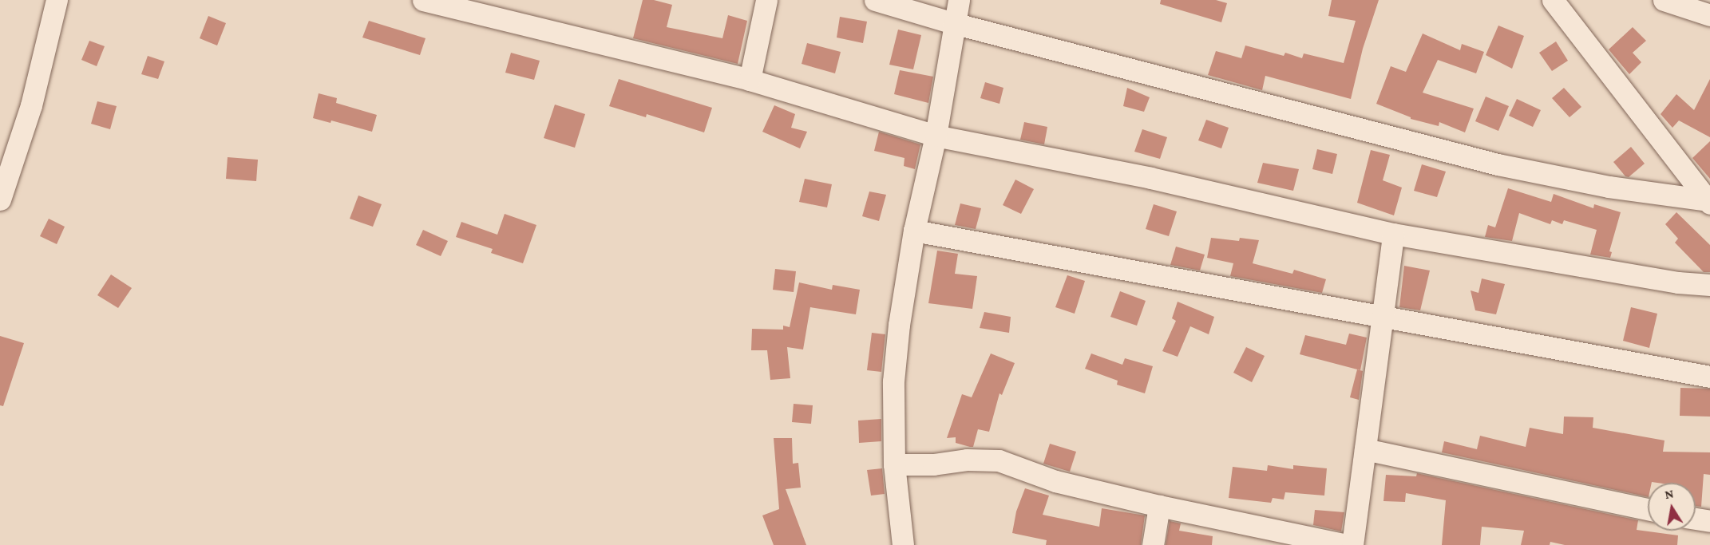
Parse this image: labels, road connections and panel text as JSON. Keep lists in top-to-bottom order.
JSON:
{
  "north": "top"
}
